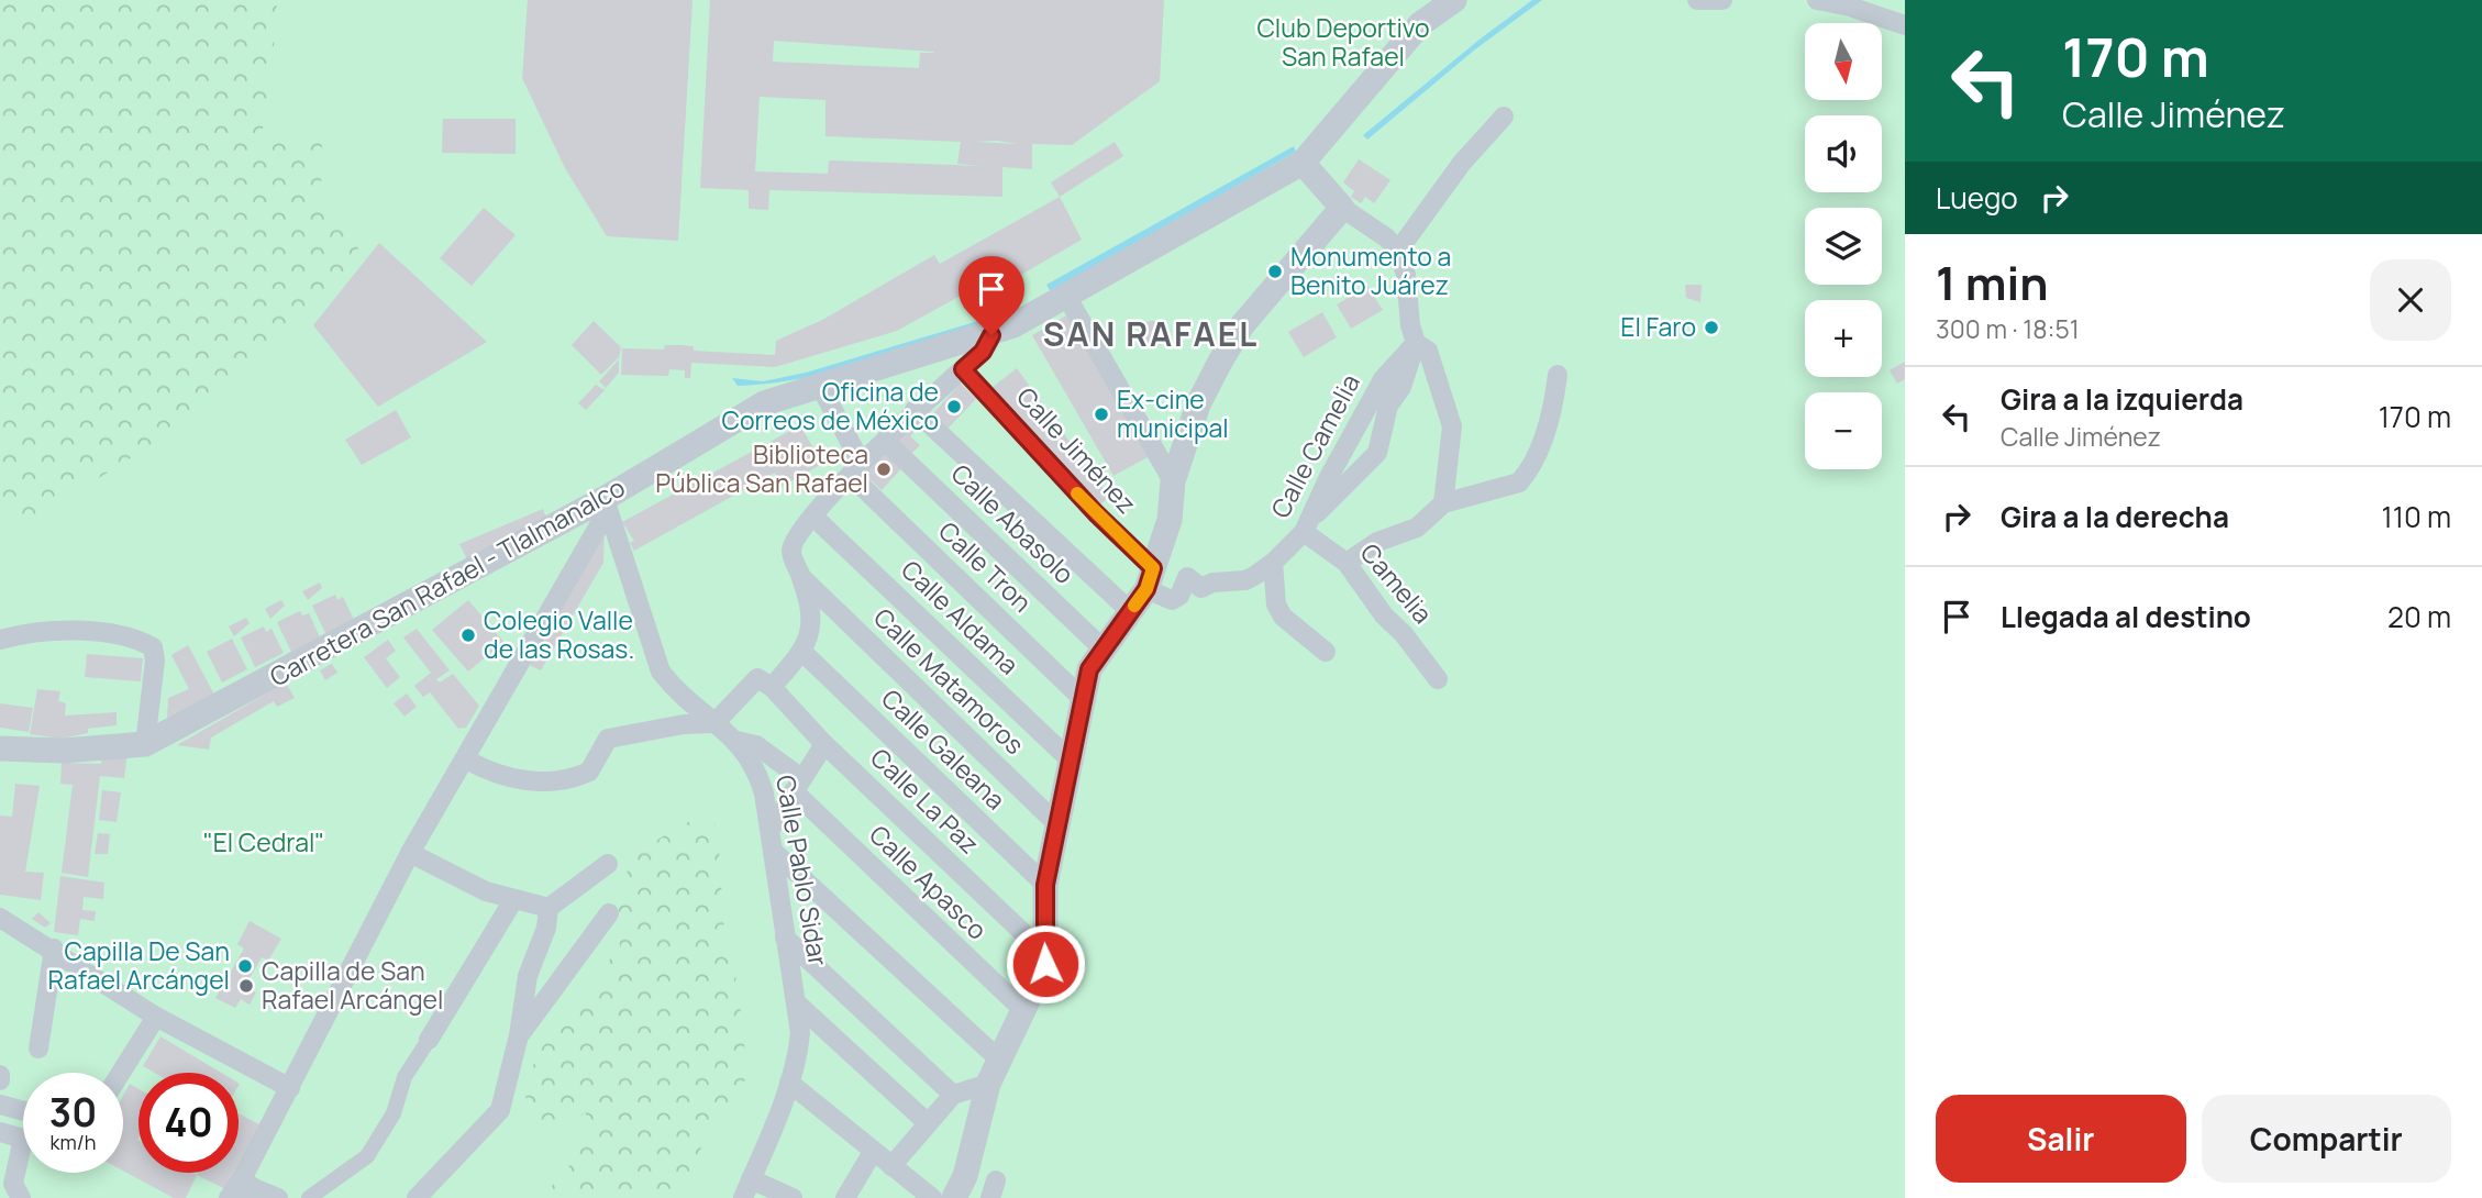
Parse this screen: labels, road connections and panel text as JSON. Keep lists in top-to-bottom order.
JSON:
{
  "streets": {
    "street": [
      "Calle Camelia",
      "Calle Jiménez",
      "Calle Abasolo",
      "Calle Tron",
      "Carretera San Rafael - Tlalmanalco",
      "Camelia",
      "Calle Aldama",
      "Calle Matamoros",
      "Calle Galeana",
      "Calle La Paz",
      "Calle Pablo Sidar",
      "Calle Apasco"
    ]
  },
  "crossings": [
    ["Calle Camelia", "Calle Jiménez"],
    ["Calle Camelia", "Camelia"],
    ["Calle Tron", "Carretera San Rafael - Tlalmanalco"],
    ["Carretera San Rafael - Tlalmanalco", "Calle Pablo Sidar"],
    ["Calle Pablo Sidar", "Calle Apasco"]
  ],
  "districts": ["SAN RAFAEL"],
  "parks": ["Club Deportivo San Rafael", "\"El Cedral\""],
  "places": [
    "Monumento a Benito Juárez",
    "El Faro",
    "Oficina de Correos de México",
    "Ex-cine municipal",
    "Biblioteca Pública San Rafael",
    "Colegio Valle de las Rosas.",
    "Capilla De San Rafael Arcángel",
    "Capilla de San Rafael Arcángel"
  ],
  "north": "bottom",
  "page": {
    "turn": ["170 m", "Calle Jiménez"],
    "map_buttons": ["+", "−"],
    "then": "Luego",
    "heading": ["1 min", "300 m · 18:51"],
    "list": [
      {
        "name": "Gira a la izquierda",
        "note": "Calle Jiménez",
        "value": "170 m"
      },
      {
        "name": "Gira a la derecha",
        "value": "110 m"
      },
      {
        "name": "Llegada al destino",
        "value": "20 m"
      }
    ],
    "speed": "30 km/h",
    "limit": "40",
    "buttons": ["Salir", "Compartir"]
  }
}
